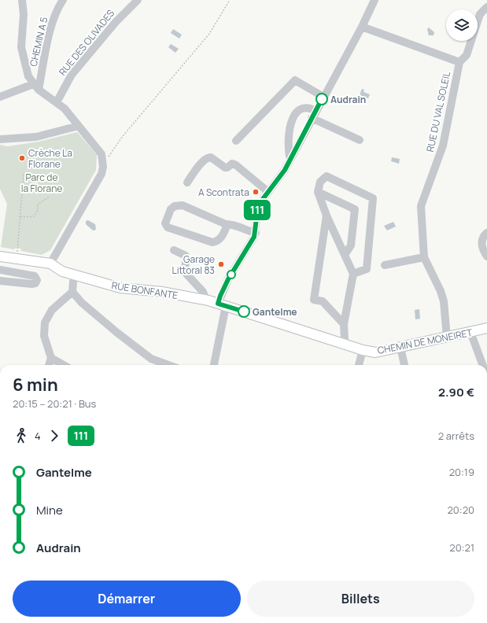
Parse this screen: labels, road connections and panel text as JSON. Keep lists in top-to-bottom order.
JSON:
{
  "streets": {
    "main road": ["RUE BONFANTE", "CHEMIN DE MONEIRET"],
    "street": ["CHEMIN A 5", "RUE DES OLIVADES", "RUE DU VAL SOLEIL"]
  },
  "crossings": [
    ["RUE DU VAL SOLEIL", "CHEMIN DE MONEIRET"],
    ["RUE BONFANTE", "CHEMIN DE MONEIRET"]
  ],
  "parks": ["Parc de la Florane"],
  "places": [
    "Audrain",
    "Crèche La Florane",
    "A Scontrata",
    "Garage Littoral 83",
    "Gantelme"
  ],
  "lines": ["bus line 111"],
  "page": {
    "on_map": "111",
    "heading": ["6 min", "20:15 – 20:21 · Bus", "2.90 €"],
    "legs": ["4", "111", "2 arrêts"],
    "list": [
      {
        "name": "Gantelme",
        "value": "20:19"
      },
      {
        "name": "Mine",
        "value": "20:20"
      },
      {
        "name": "Audrain",
        "value": "20:21"
      }
    ],
    "buttons": ["Démarrer", "Billets"]
  }
}
